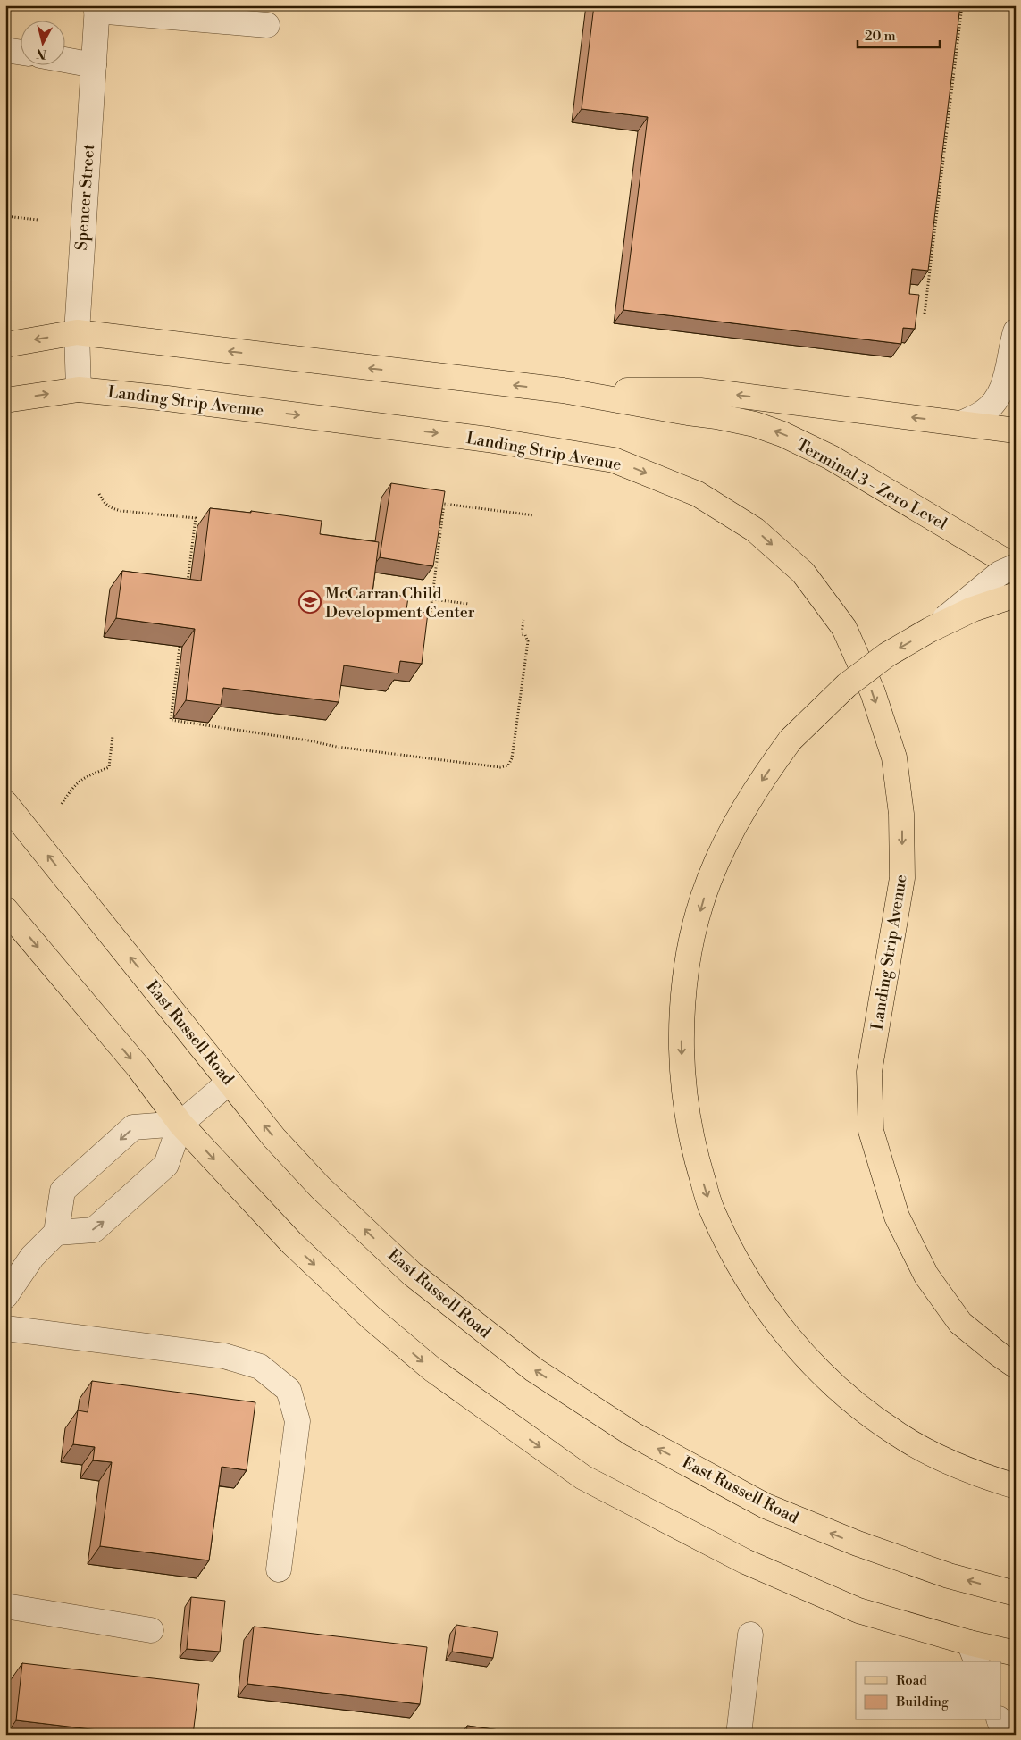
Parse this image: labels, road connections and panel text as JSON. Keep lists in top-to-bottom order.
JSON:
{
  "streets": {
    "main road": ["Landing Strip Avenue", "Terminal 3 - Zero Level", "East Russell Road"],
    "street": ["Spencer Street"]
  },
  "crossings": [
    ["Spencer Street", "Landing Strip Avenue"]
  ],
  "one_way": ["Landing Strip Avenue"],
  "places": {
    "school or university": ["McCarran Child Development Center"]
  },
  "legend": ["Road", "Building"],
  "scale_bar": "20 m",
  "north": "bottom"
}
